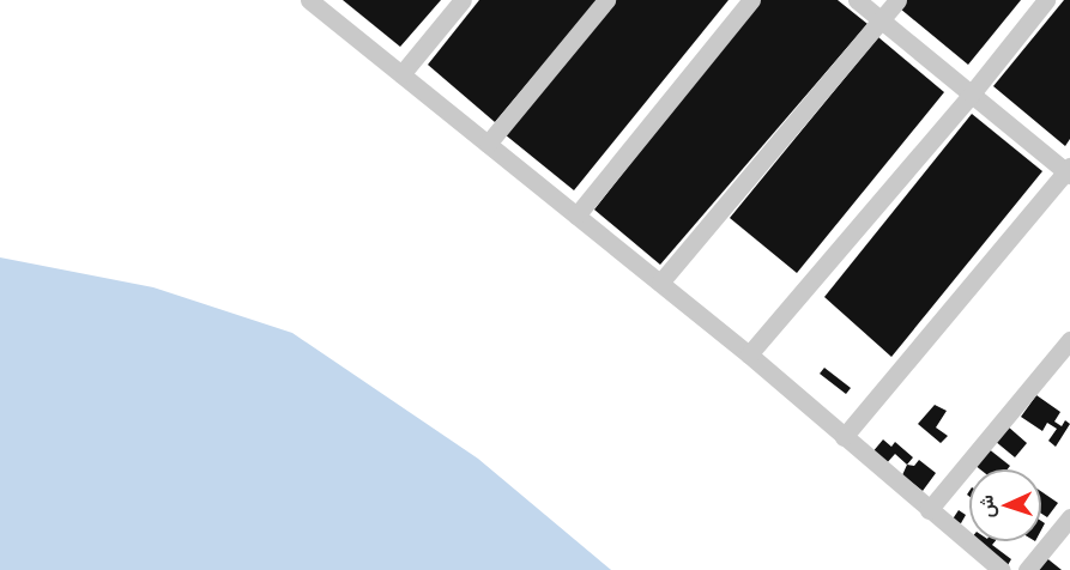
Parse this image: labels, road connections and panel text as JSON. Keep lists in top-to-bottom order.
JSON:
{
  "north": "left"
}
